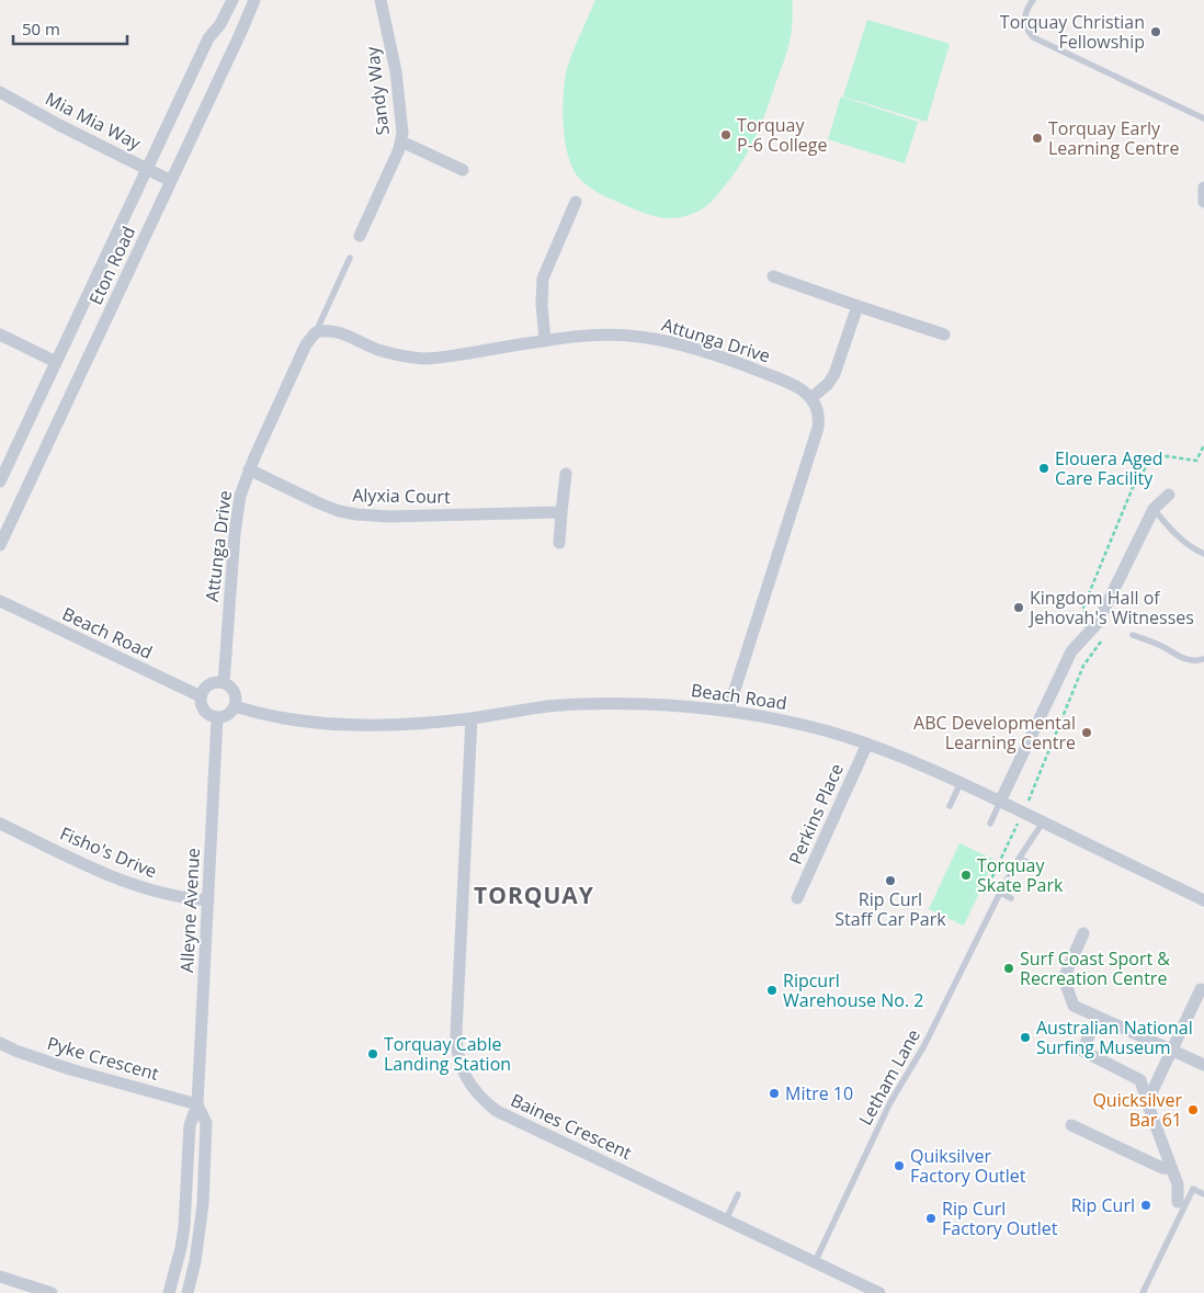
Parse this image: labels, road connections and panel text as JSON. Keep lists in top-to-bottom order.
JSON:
{
  "streets": {
    "street": [
      "Sandy Way",
      "Mia Mia Way",
      "Eton Road",
      "Attunga Drive",
      "Alyxia Court",
      "Beach Road",
      "Perkins Place",
      "Fisho's Drive",
      "Alleyne Avenue",
      "Pyke Crescent",
      "Baines Crescent"
    ],
    "lane": ["Letham Lane"]
  },
  "crossings": [
    ["Mia Mia Way", "Eton Road"],
    ["Attunga Drive", "Alyxia Court"],
    ["Attunga Drive", "Beach Road"],
    ["Attunga Drive", "Alleyne Avenue"],
    ["Beach Road", "Perkins Place"],
    ["Beach Road", "Alleyne Avenue"],
    ["Beach Road", "Letham Lane"],
    ["Beach Road", "Baines Crescent"],
    ["Fisho's Drive", "Alleyne Avenue"],
    ["Alleyne Avenue", "Pyke Crescent"],
    ["Letham Lane", "Baines Crescent"]
  ],
  "districts": ["TORQUAY"],
  "places": [
    "Torquay Christian Fellowship",
    "Torquay P-6 College",
    "Torquay Early Learning Centre",
    "Elouera Aged Care Facility",
    "Kingdom Hall of Jehovah's Witnesses",
    "ABC Developmental Learning Centre",
    "Torquay Skate Park",
    "Rip Curl Staff Car Park",
    "Surf Coast Sport & Recreation Centre",
    "Ripcurl Warehouse No. 2",
    "Australian National Surfing Museum",
    "Torquay Cable Landing Station",
    "Mitre 10",
    "Quicksilver Bar 61",
    "Quiksilver Factory Outlet",
    "Rip Curl",
    "Rip Curl Factory Outlet"
  ],
  "scale_bar": "50 m"
}
